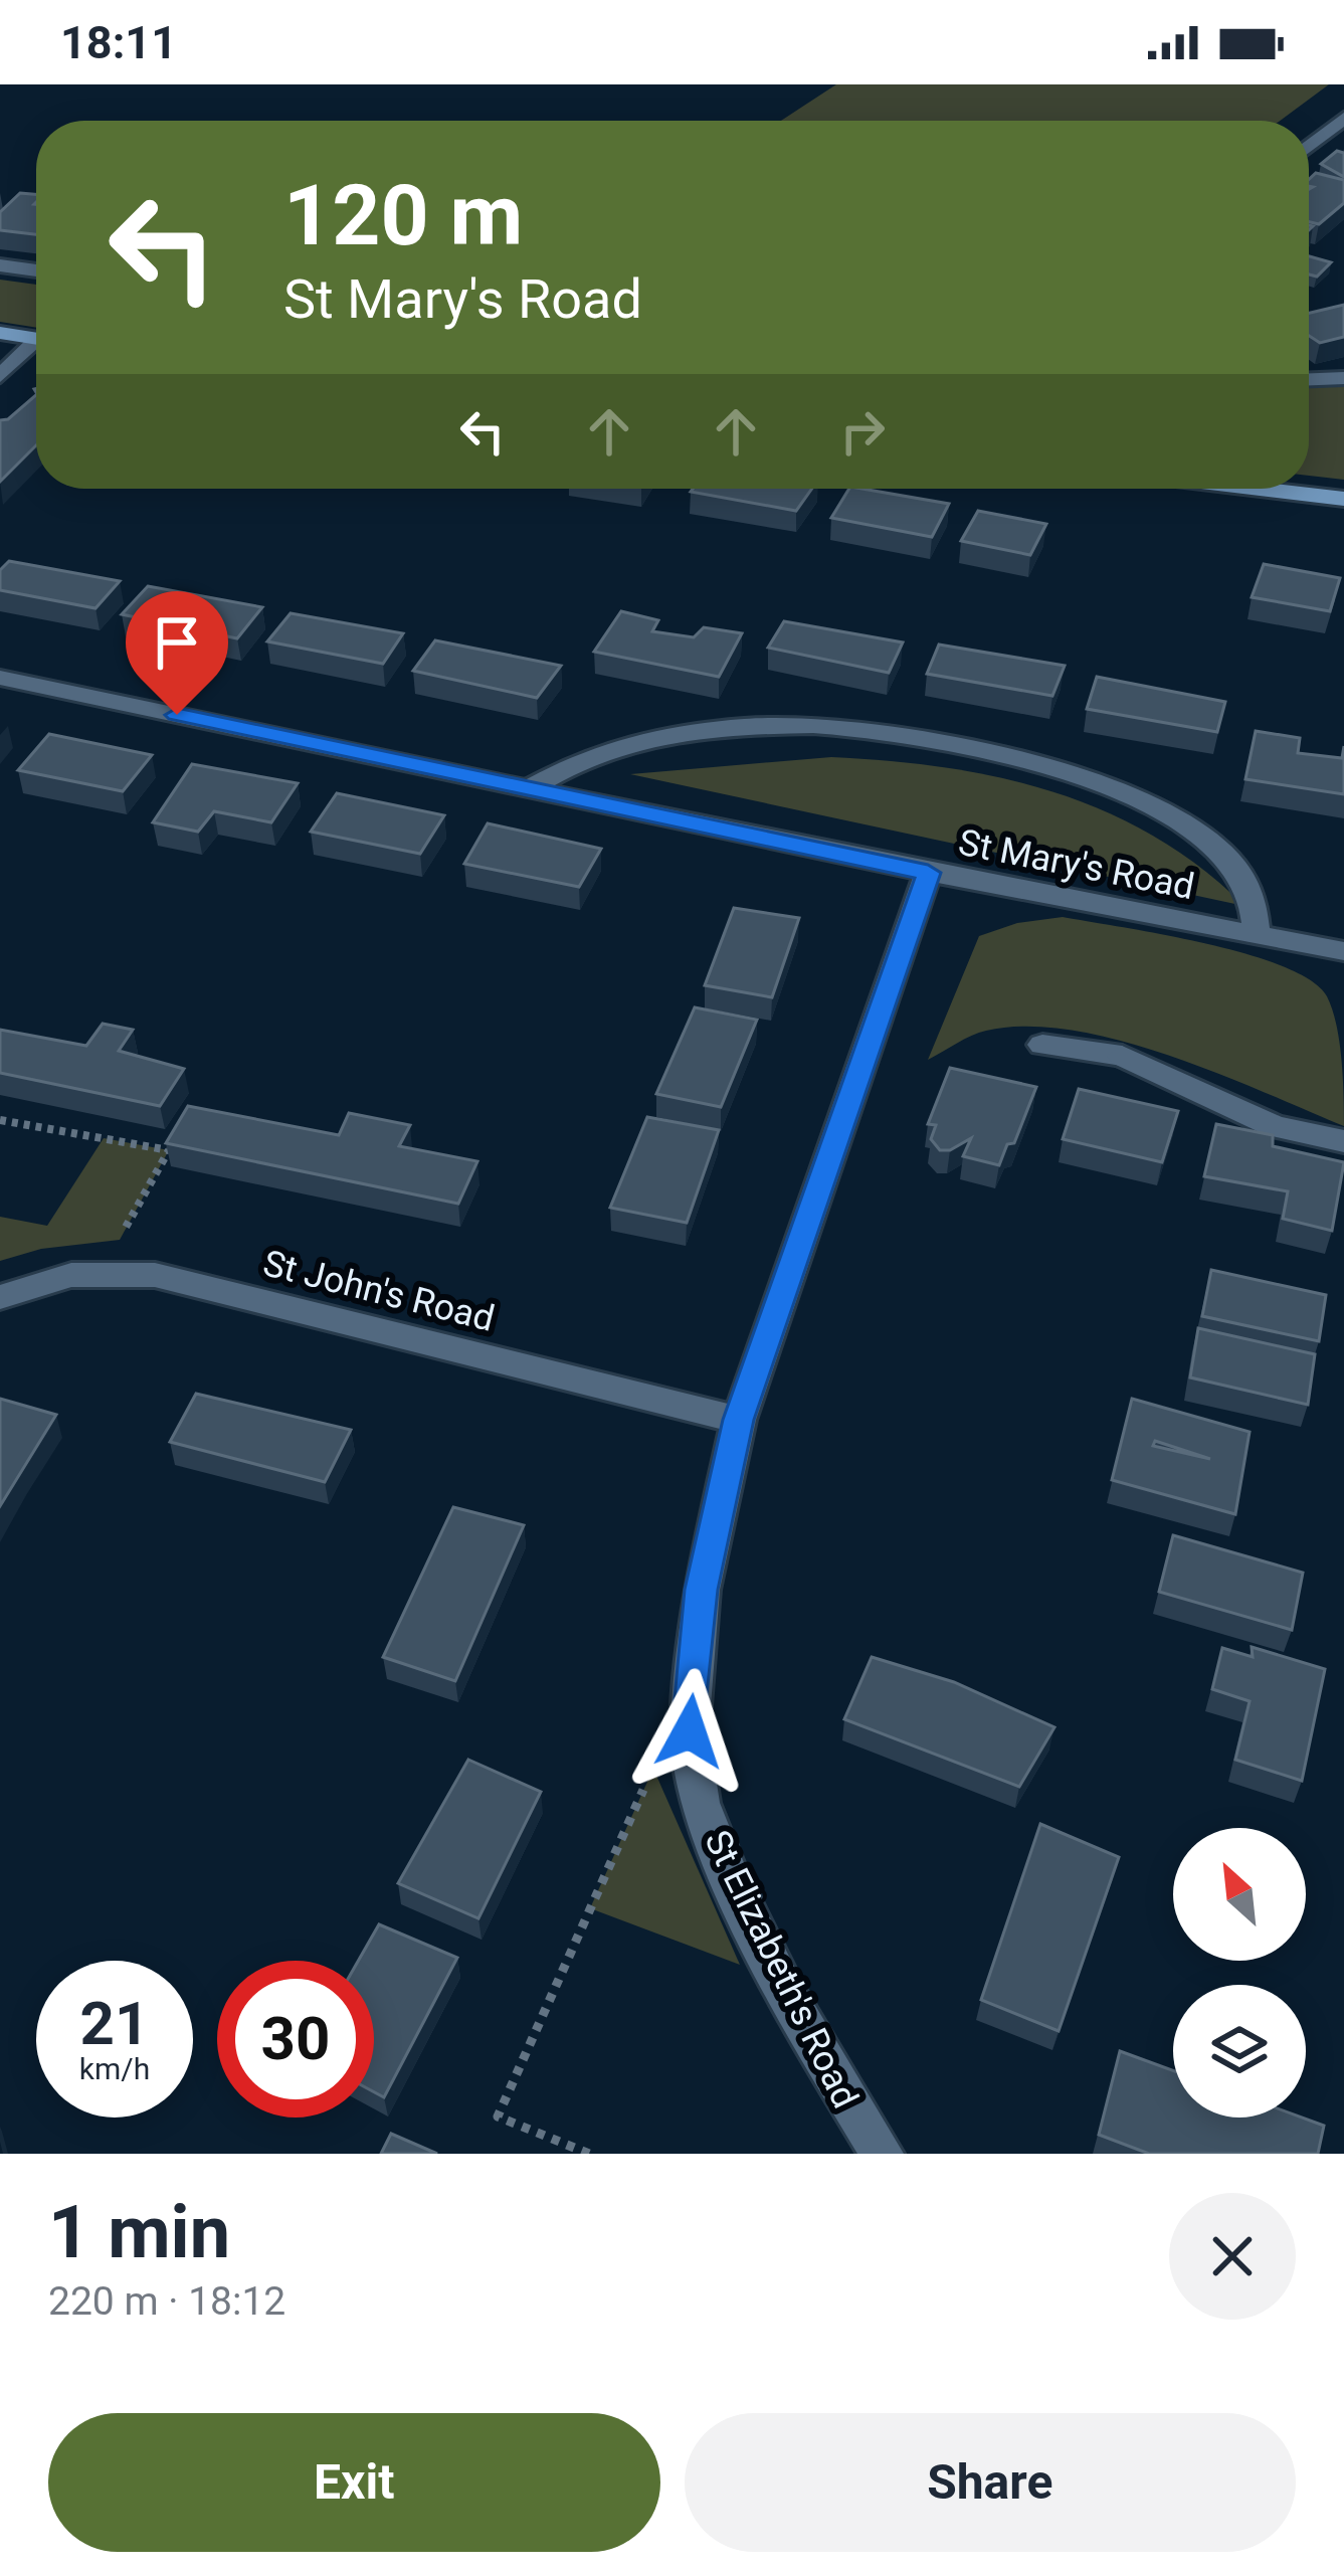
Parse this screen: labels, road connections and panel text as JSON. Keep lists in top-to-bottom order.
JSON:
{
  "streets": {
    "street": ["St Mary's Road", "St John's Road", "St Elizabeth's Road"]
  },
  "crossings": [
    ["St Mary's Road", "St Elizabeth's Road"],
    ["St John's Road", "St Elizabeth's Road"]
  ],
  "north": "top left",
  "page": {
    "status": "18:11",
    "turn": ["120 m", "St Mary's Road"],
    "speed": "21 km/h",
    "limit": "30",
    "heading": ["1 min", "220 m · 18:12"],
    "buttons": ["Exit", "Share"]
  }
}
